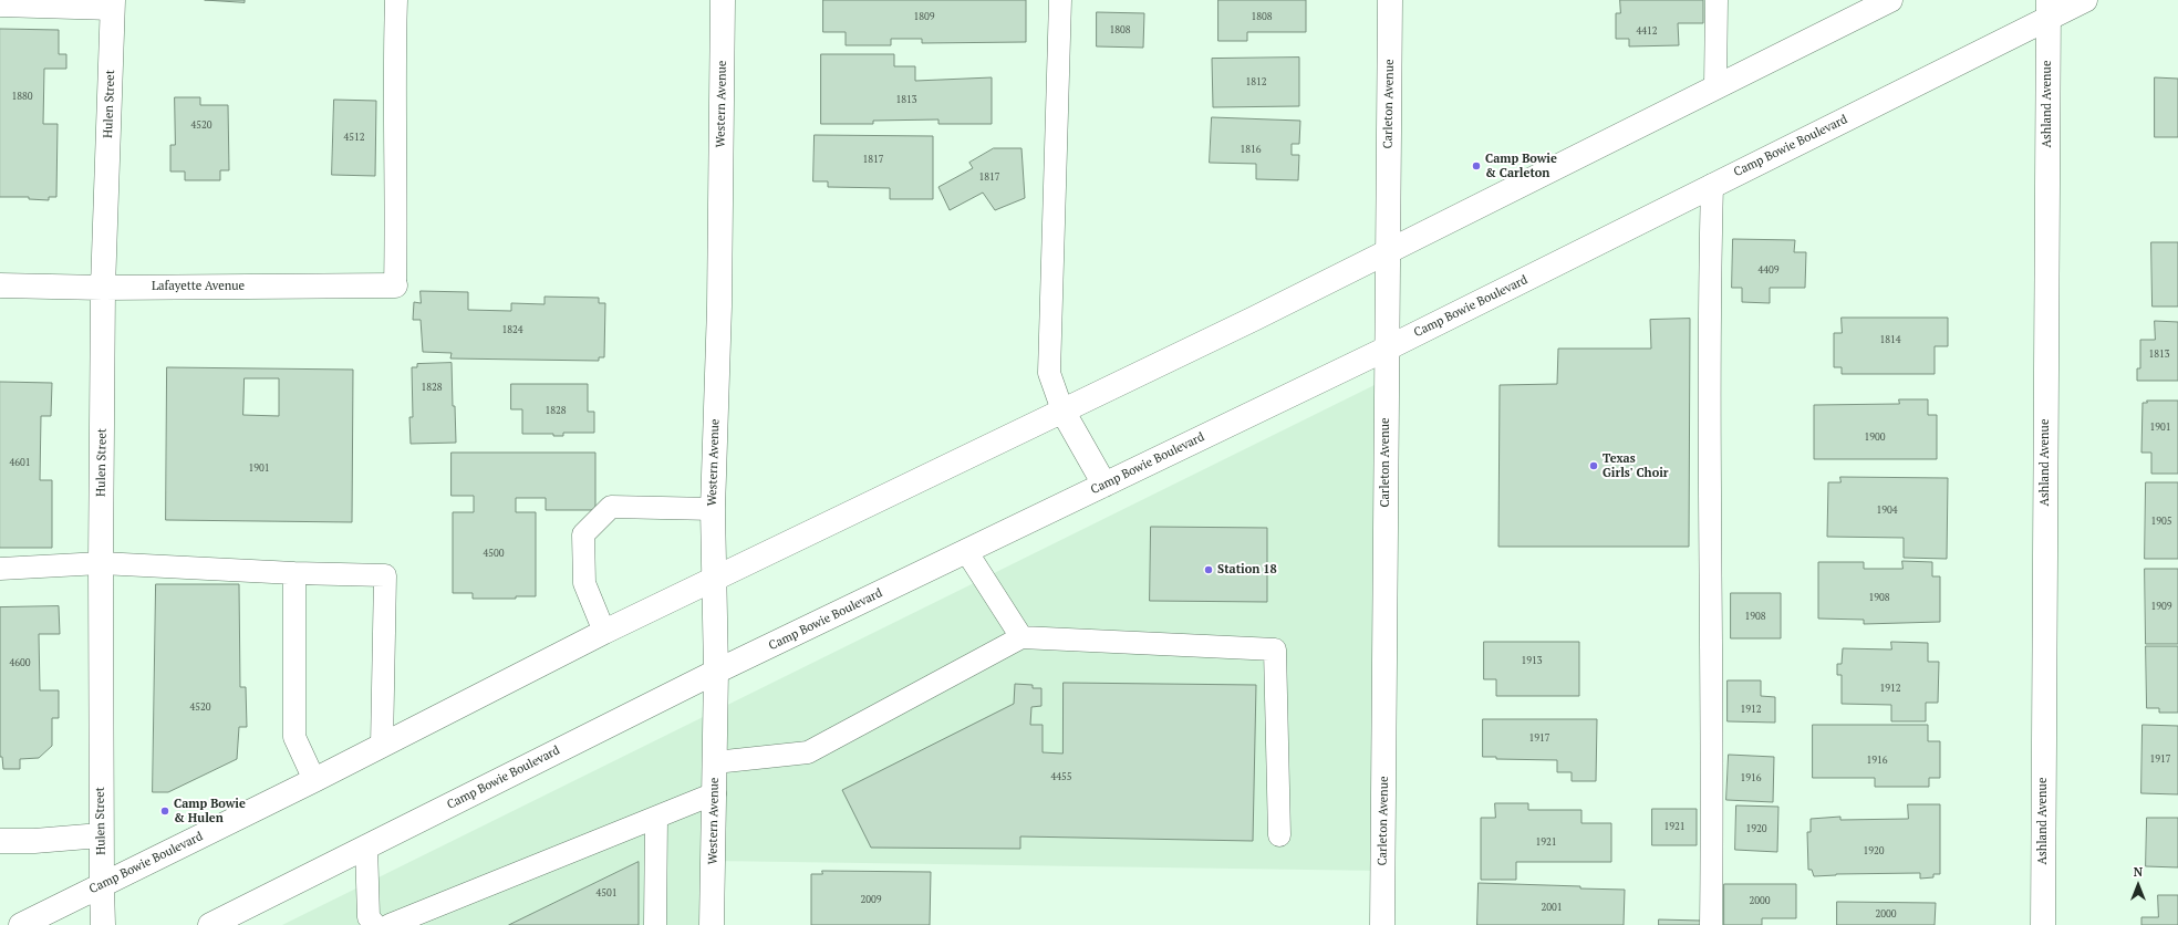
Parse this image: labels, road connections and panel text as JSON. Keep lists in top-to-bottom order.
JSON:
{
  "streets": {
    "main road": [
      "Hulen Street",
      "Western Avenue",
      "Carleton Avenue",
      "Ashland Avenue",
      "Camp Bowie Boulevard",
      "Lafayette Avenue"
    ]
  },
  "crossings": [
    ["Hulen Street", "Camp Bowie Boulevard"],
    ["Hulen Street", "Lafayette Avenue"],
    ["Western Avenue", "Camp Bowie Boulevard"],
    ["Carleton Avenue", "Camp Bowie Boulevard"],
    ["Ashland Avenue", "Camp Bowie Boulevard"]
  ],
  "places": [
    "Camp Bowie & Carleton",
    "Texas Girls' Choir",
    "Station 18",
    "Camp Bowie & Hulen"
  ],
  "house_numbers": [
    "1809",
    "1808",
    "1808",
    "4412",
    "1812",
    "1880",
    "1813",
    "4520",
    "4512",
    "1816",
    "1817",
    "1817",
    "4409",
    "1824",
    "1814",
    "1813",
    "1828",
    "1828",
    "1901",
    "1900",
    "4601",
    "1901",
    "1904",
    "1905",
    "4500",
    "1908",
    "1909",
    "1908",
    "1913",
    "4600",
    "1912",
    "4520",
    "1912",
    "1917",
    "1917",
    "1916",
    "4455",
    "1916",
    "1921",
    "1920",
    "1921",
    "1920",
    "4501",
    "2009",
    "2000",
    "2001",
    "2000"
  ],
  "north": "top"
}
